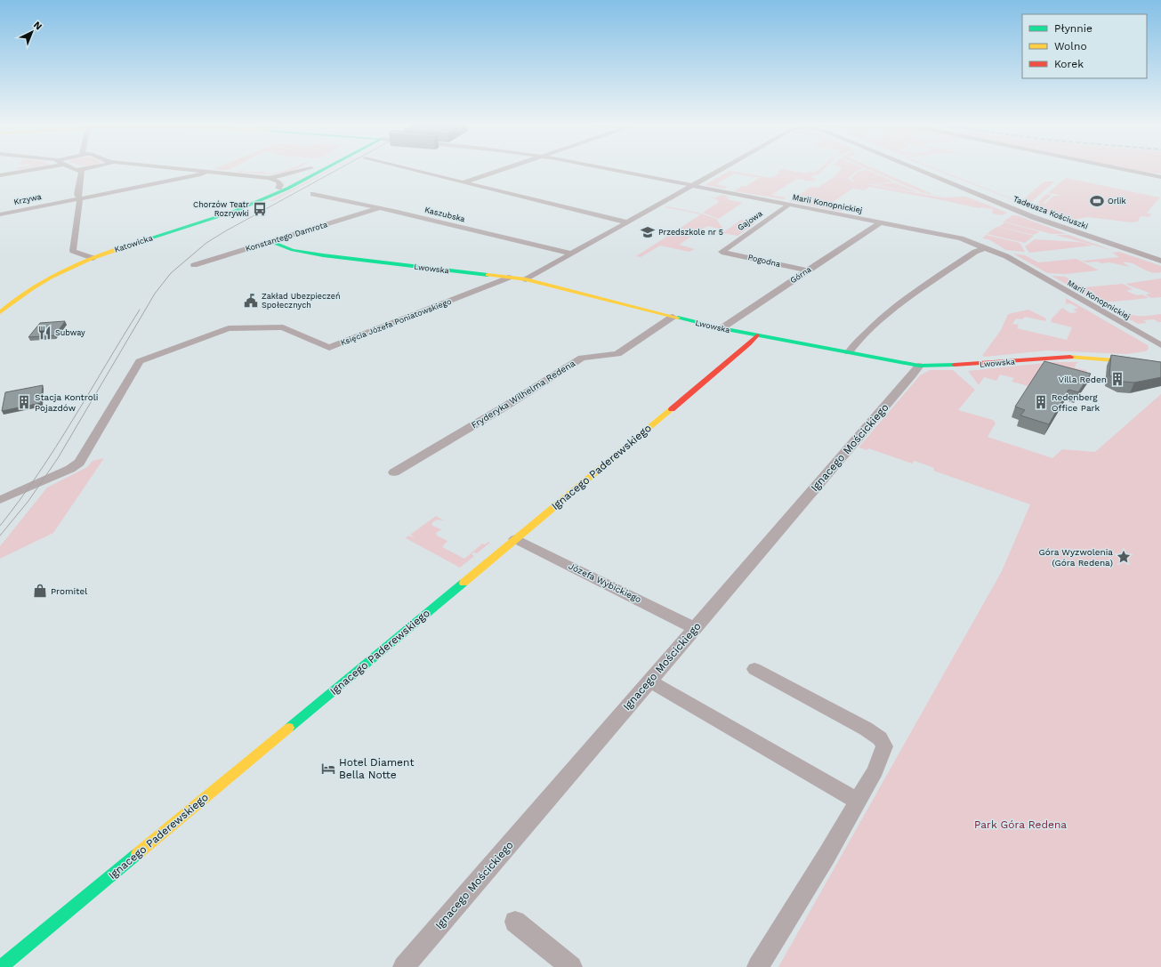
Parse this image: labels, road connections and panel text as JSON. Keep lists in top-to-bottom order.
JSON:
{
  "streets": {
    "street": [
      "Krzywa",
      "Marii Konopnickiej",
      "Tadeusza Kościuszki",
      "Kaszubska",
      "Gajowa",
      "Konstantego Damrota",
      "Katowicka",
      "Pogodna",
      "Lwowska",
      "Górna",
      "Księcia Józefa Poniatowskiego",
      "Fryderyka Wilhelma Redena",
      "Ignacego Mościckiego",
      "Ignacego Paderewskiego",
      "Józefa Wybickiego"
    ]
  },
  "crossings": [
    ["Marii Konopnickiej", "Gajowa"],
    ["Marii Konopnickiej", "Górna"],
    ["Kaszubska", "Konstantego Damrota"],
    ["Gajowa", "Pogodna"],
    ["Konstantego Damrota", "Lwowska"],
    ["Pogodna", "Górna"],
    ["Lwowska", "Górna"],
    ["Lwowska", "Księcia Józefa Poniatowskiego"],
    ["Lwowska", "Fryderyka Wilhelma Redena"],
    ["Lwowska", "Ignacego Mościckiego"],
    ["Lwowska", "Ignacego Paderewskiego"],
    ["Ignacego Mościckiego", "Józefa Wybickiego"],
    ["Ignacego Paderewskiego", "Józefa Wybickiego"]
  ],
  "parks": ["Park Góra Redena"],
  "places": {
    "sports": ["Orlik"],
    "bus stop": ["Chorzów Teatr Rozrywki"],
    "school or university": ["Przedszkole nr 5"],
    "public building": ["Zakład Ubezpieczeń Społecznych"],
    "restaurant": ["Subway"],
    "building": ["Villa Reden", "Stacja Kontroli Pojazdów", "Redenberg Office Park"],
    "place": ["Góra Wyzwolenia (Góra Redena)"],
    "shop": ["Promitel"],
    "hotel": ["Hotel Diament Bella Notte"]
  },
  "legend": ["Płynnie", "Wolno", "Korek"],
  "north": "top right"
}
